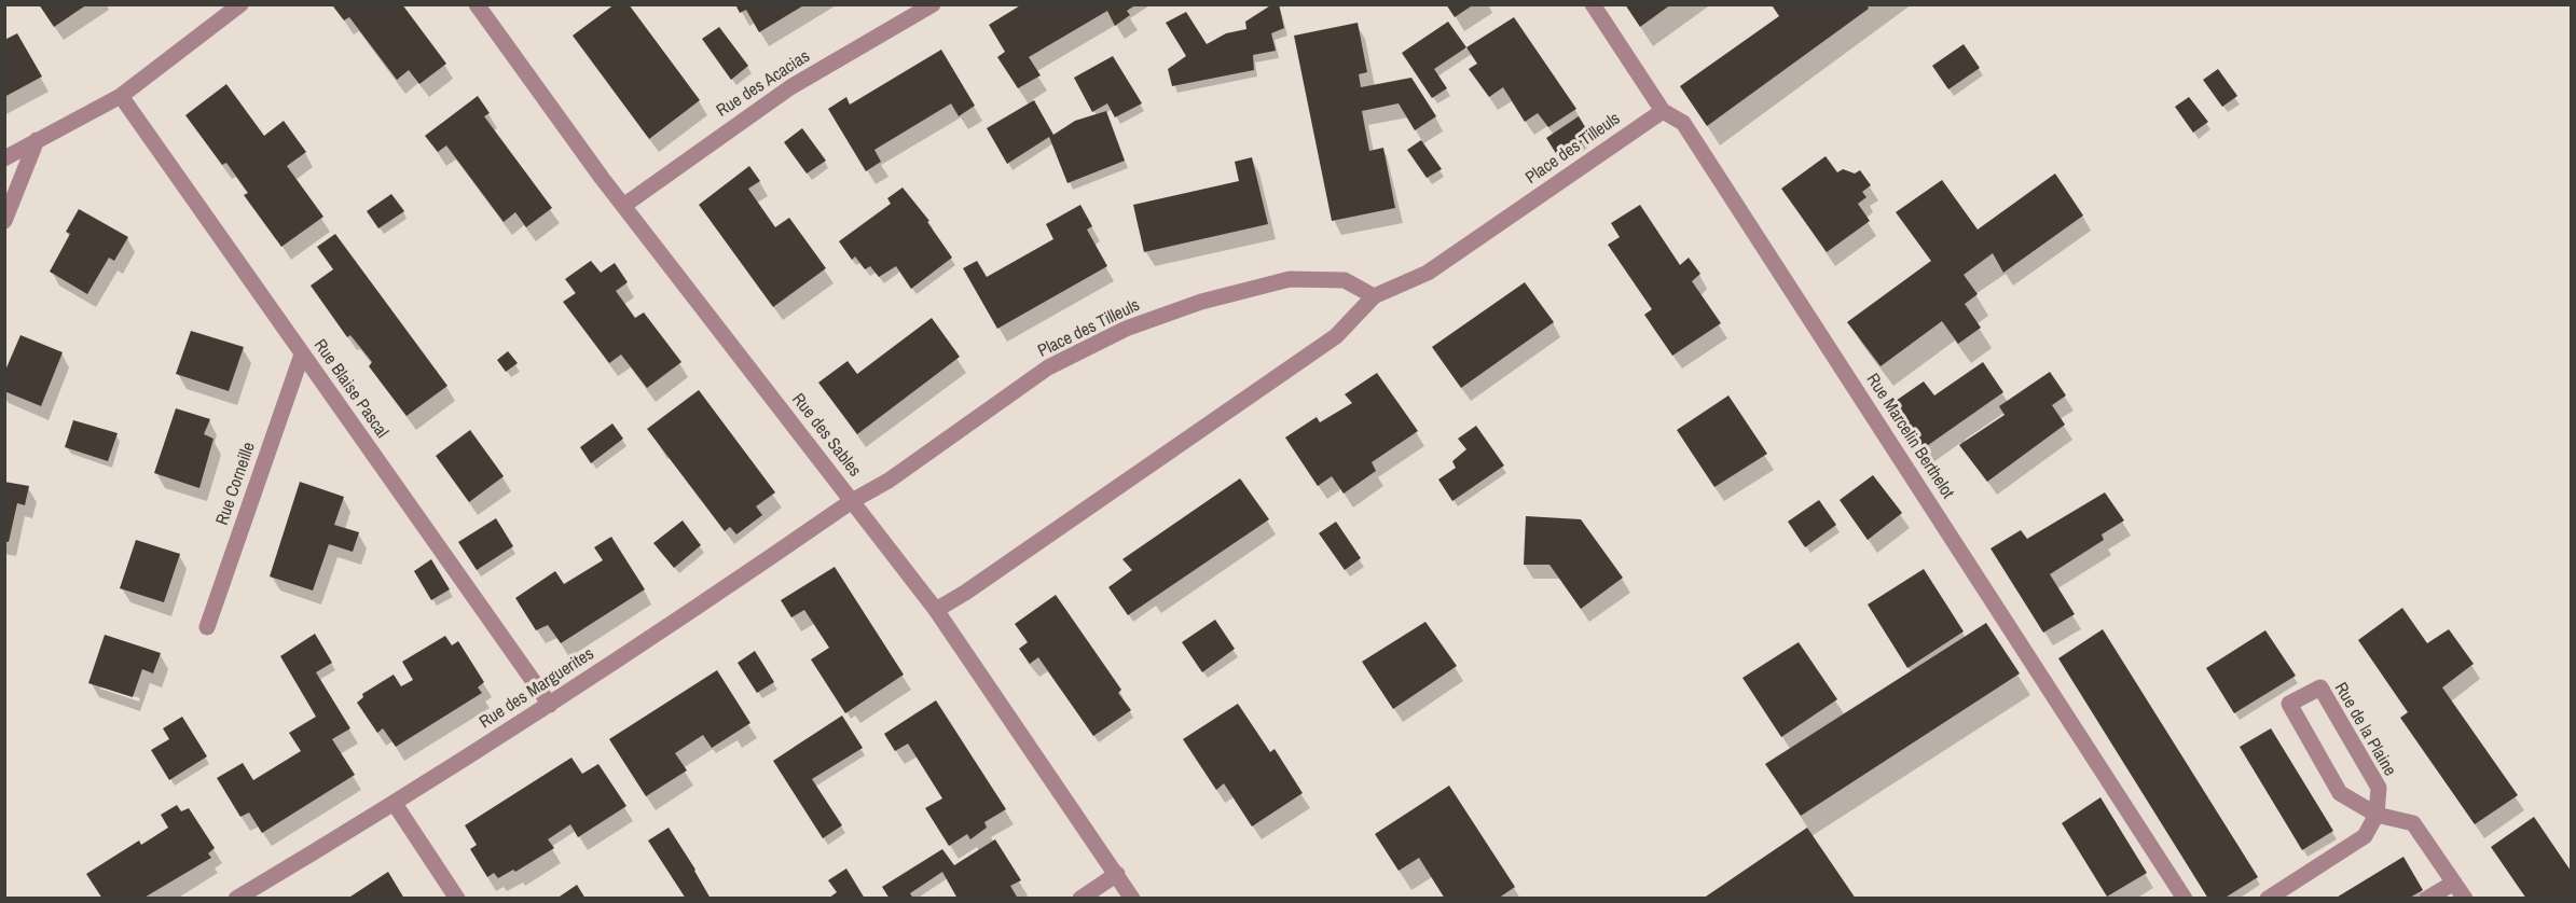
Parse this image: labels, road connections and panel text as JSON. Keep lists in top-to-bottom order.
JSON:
{
  "streets": {
    "street": [
      "Rue des Acacias",
      "Place des Tilleuls",
      "Rue Blaise Pascal",
      "Rue des Sables",
      "Rue Marcelin Berthelot",
      "Rue Corneille",
      "Rue des Marguerites",
      "Rue de la Plaine"
    ]
  },
  "crossings": [
    ["Rue des Acacias", "Rue des Sables"],
    ["Place des Tilleuls", "Rue des Sables"],
    ["Place des Tilleuls", "Rue Marcelin Berthelot"],
    ["Place des Tilleuls", "Rue des Marguerites"],
    ["Rue Blaise Pascal", "Rue Corneille"],
    ["Rue Blaise Pascal", "Rue des Marguerites"],
    ["Rue des Sables", "Rue des Marguerites"]
  ]
}
